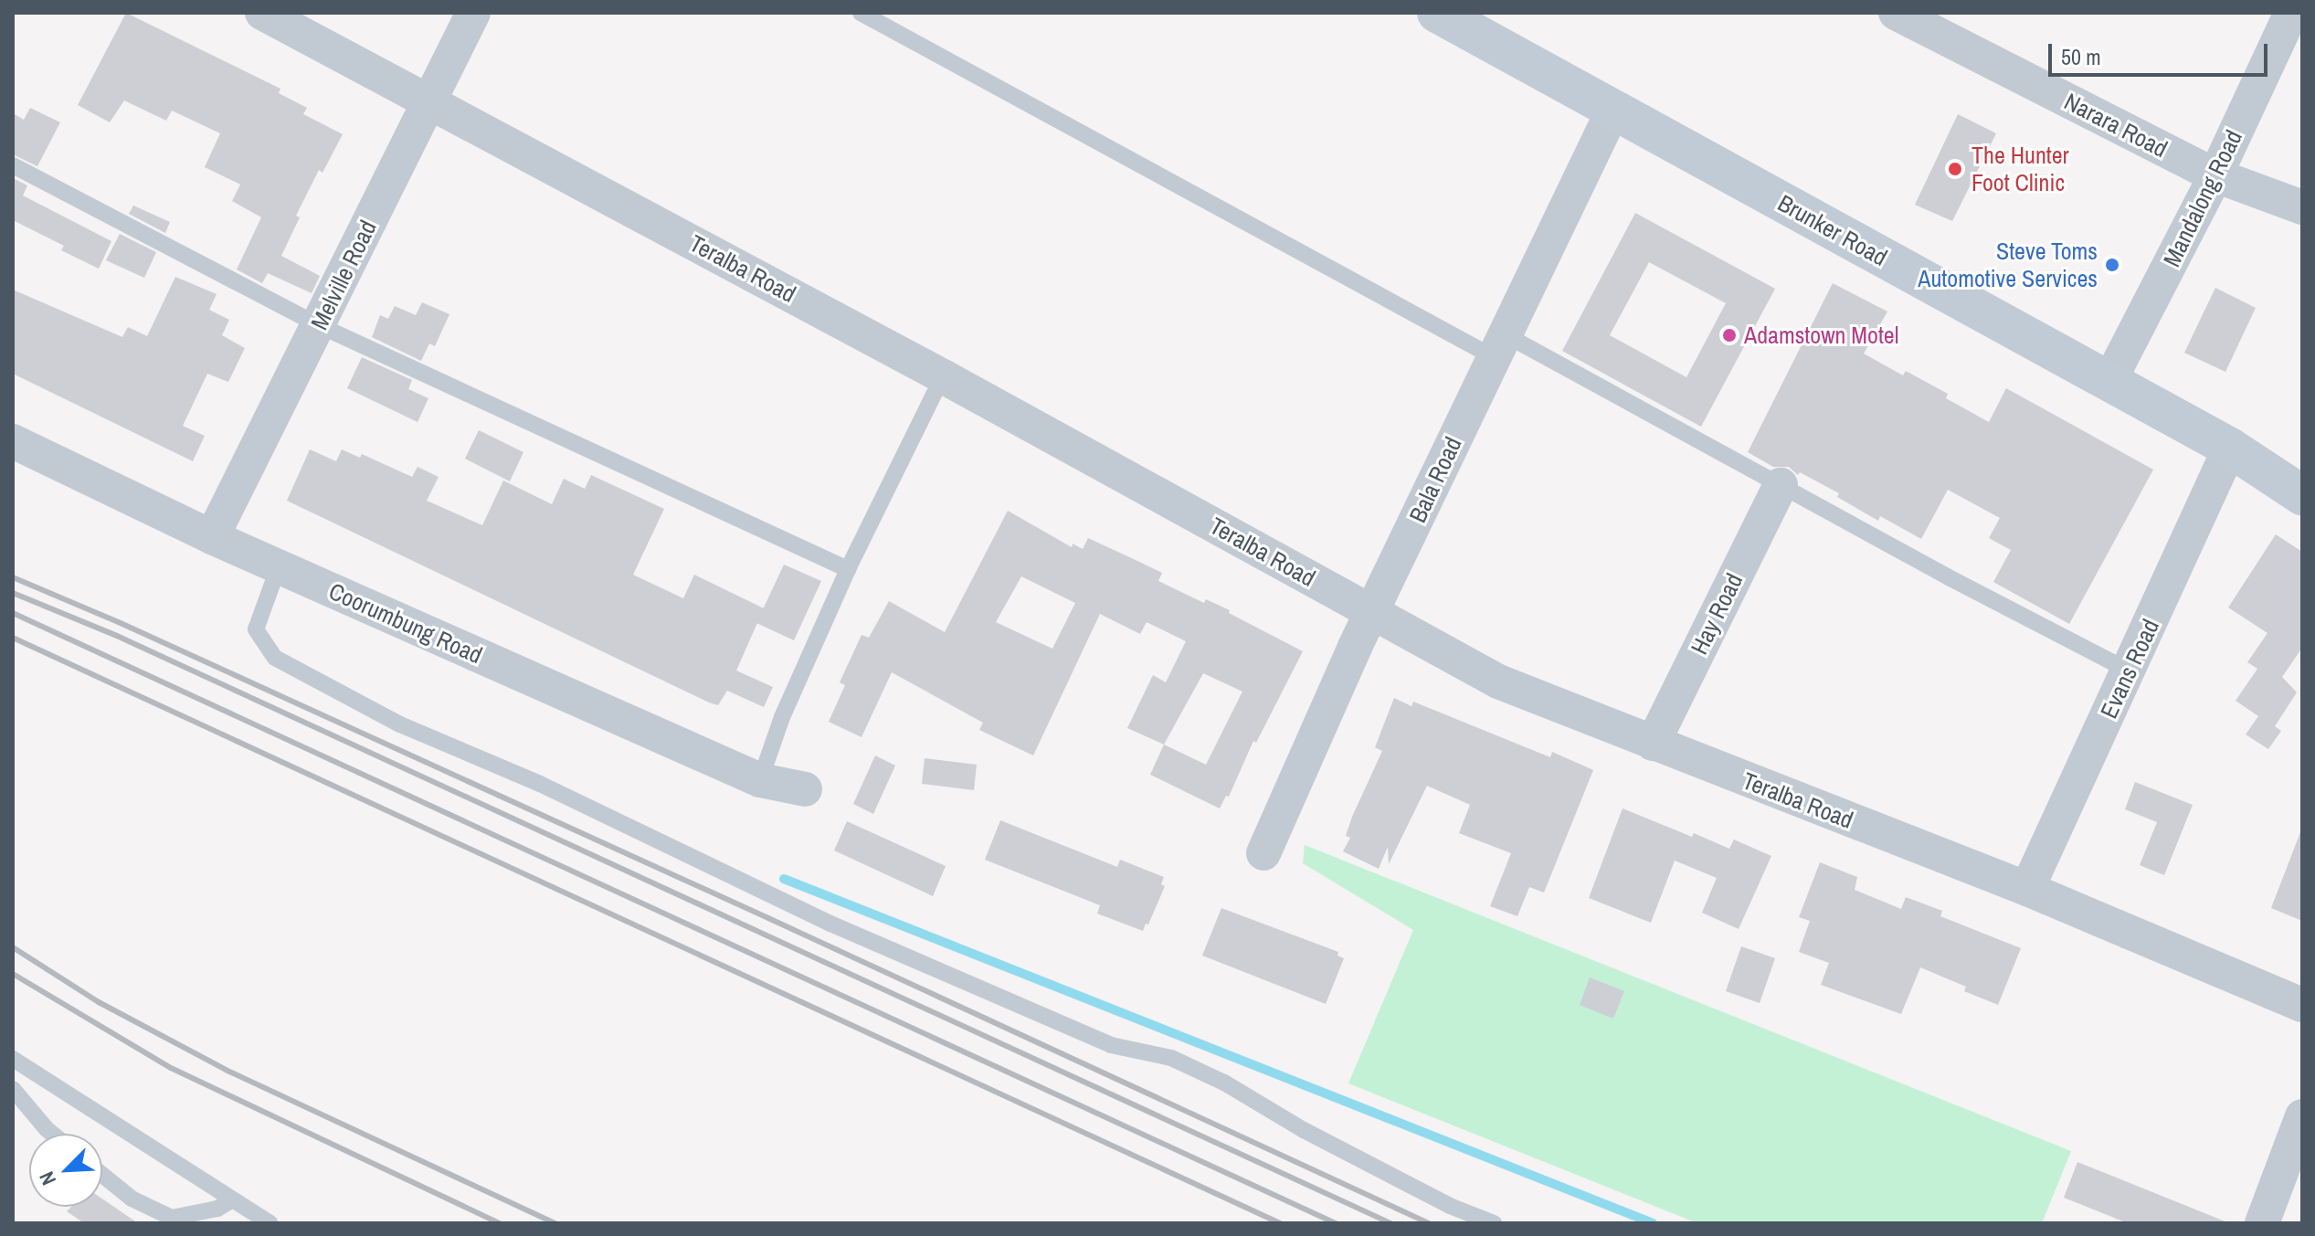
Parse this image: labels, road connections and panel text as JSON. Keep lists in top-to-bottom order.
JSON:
{
  "streets": {
    "main road": ["Brunker Road"],
    "street": [
      "Narara Road",
      "Mandalong Road",
      "Teralba Road",
      "Melville Road",
      "Bala Road",
      "Hay Road",
      "Coorumbung Road",
      "Evans Road"
    ]
  },
  "crossings": [
    ["Narara Road", "Mandalong Road"],
    ["Mandalong Road", "Brunker Road"],
    ["Brunker Road", "Bala Road"],
    ["Brunker Road", "Evans Road"],
    ["Teralba Road", "Melville Road"],
    ["Teralba Road", "Bala Road"],
    ["Teralba Road", "Hay Road"],
    ["Teralba Road", "Evans Road"],
    ["Melville Road", "Coorumbung Road"]
  ],
  "places": ["The Hunter Foot Clinic", "Steve Toms Automotive Services", "Adamstown Motel"],
  "scale_bar": "50 m",
  "north": "bottom left"
}
